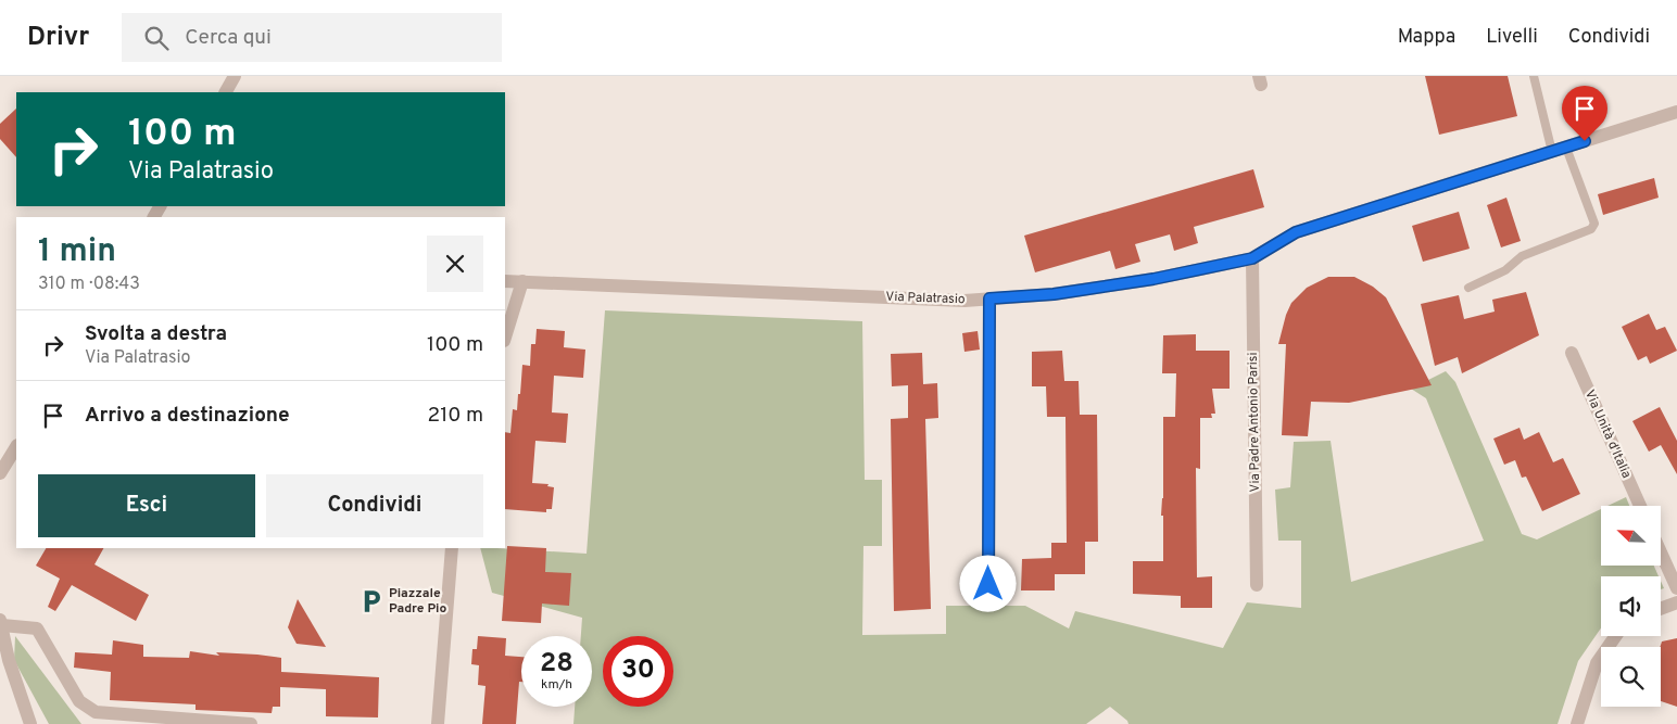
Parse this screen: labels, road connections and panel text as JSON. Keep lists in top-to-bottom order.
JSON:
{
  "streets": {
    "street": ["Via Palatrasio", "Via Padre Antonio Parisi", "Via Unità d'Italia"]
  },
  "crossings": [
    ["Via Palatrasio", "Via Padre Antonio Parisi"]
  ],
  "places": {
    "parking": ["Piazzale Padre Pio"]
  },
  "north": "top left",
  "page": {
    "header": "Drivr",
    "search": "Cerca qui",
    "nav": ["Mappa", "Livelli", "Condividi"],
    "turn": ["100 m", "Via Palatrasio"],
    "heading": ["1 min", "310 m · 08:43"],
    "list": [
      {
        "name": "Svolta a destra",
        "note": "Via Palatrasio",
        "value": "100 m"
      },
      {
        "name": "Arrivo a destinazione",
        "value": "210 m"
      }
    ],
    "buttons": ["Esci", "Condividi"],
    "speed": "28 km/h",
    "limit": "30"
  }
}
